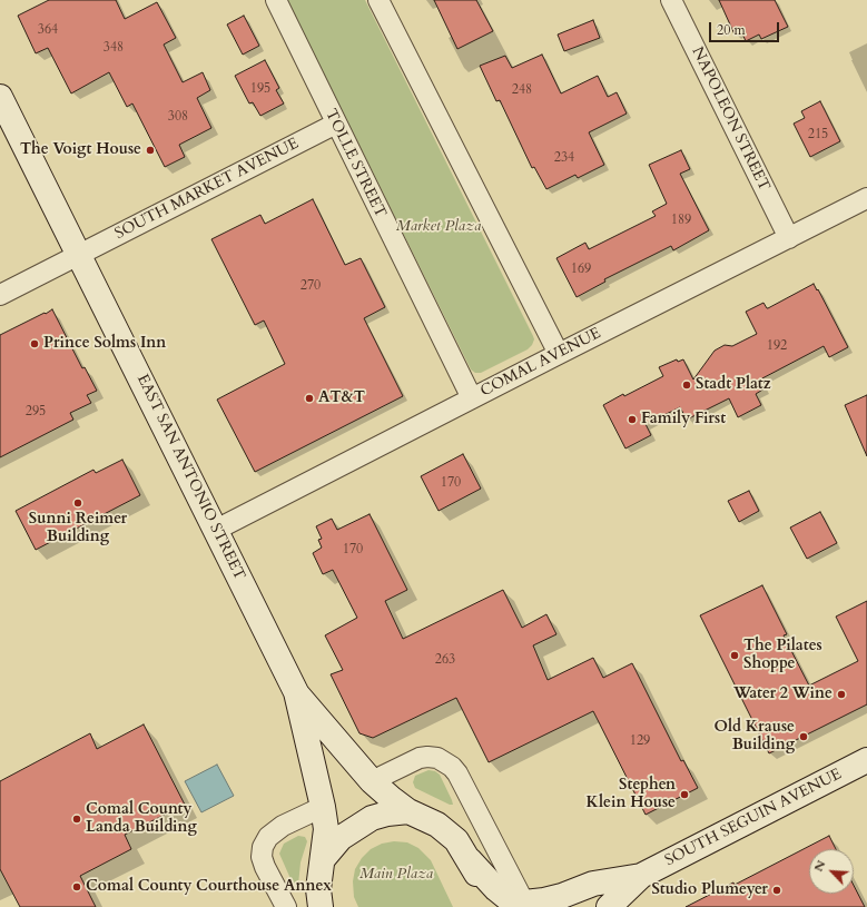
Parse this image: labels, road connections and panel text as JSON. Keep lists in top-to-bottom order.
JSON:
{
  "streets": {
    "main road": ["EAST SAN ANTONIO STREET", "SOUTH SEGUIN AVENUE"],
    "street": [
      "NAPOLEON STREET",
      "TOLLE STREET",
      "SOUTH MARKET AVENUE",
      "COMAL AVENUE"
    ]
  },
  "crossings": [
    ["NAPOLEON STREET", "COMAL AVENUE"],
    ["TOLLE STREET", "SOUTH MARKET AVENUE"],
    ["TOLLE STREET", "COMAL AVENUE"],
    ["SOUTH MARKET AVENUE", "EAST SAN ANTONIO STREET"],
    ["COMAL AVENUE", "EAST SAN ANTONIO STREET"]
  ],
  "parks": ["Market Plaza", "Main Plaza"],
  "places": [
    "The Voigt House",
    "Prince Solms Inn",
    "Stadt Platz",
    "AT&T",
    "Family First",
    "Sunni Reimer Building",
    "The Pilates Shoppe",
    "Water 2 Wine",
    "Old Krause Building",
    "Stephen Klein House",
    "Comal County Landa Building",
    "Comal County Courthouse Annex",
    "Studio Plumeyer"
  ],
  "house_numbers": [
    "364",
    "348",
    "195",
    "248",
    "308",
    "215",
    "234",
    "189",
    "169",
    "270",
    "192",
    "295",
    "170",
    "170",
    "263",
    "129"
  ],
  "scale_bar": "20 m",
  "north": "top left"
}
